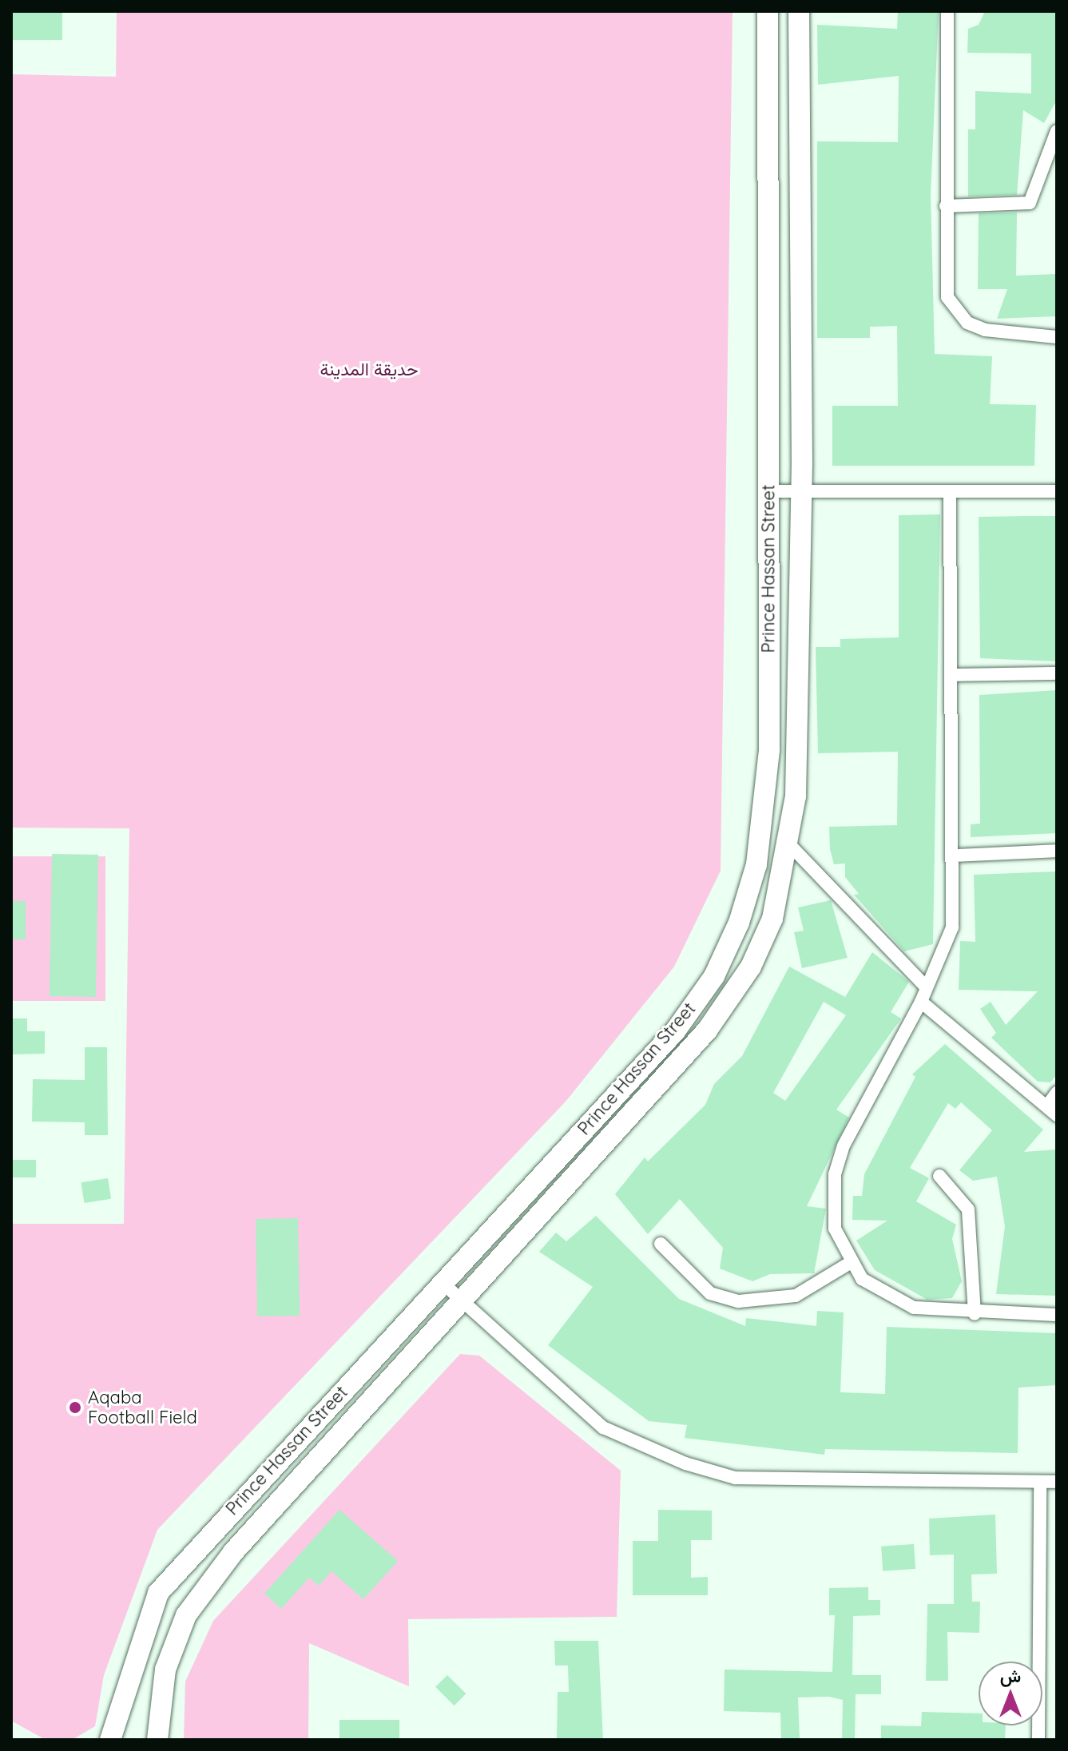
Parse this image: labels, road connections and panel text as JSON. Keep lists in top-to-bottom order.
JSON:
{
  "streets": {
    "main road": ["Prince Hassan Street"]
  },
  "parks": ["حديقة المدينة"],
  "places": ["Aqaba Football Field"],
  "north": "top"
}
